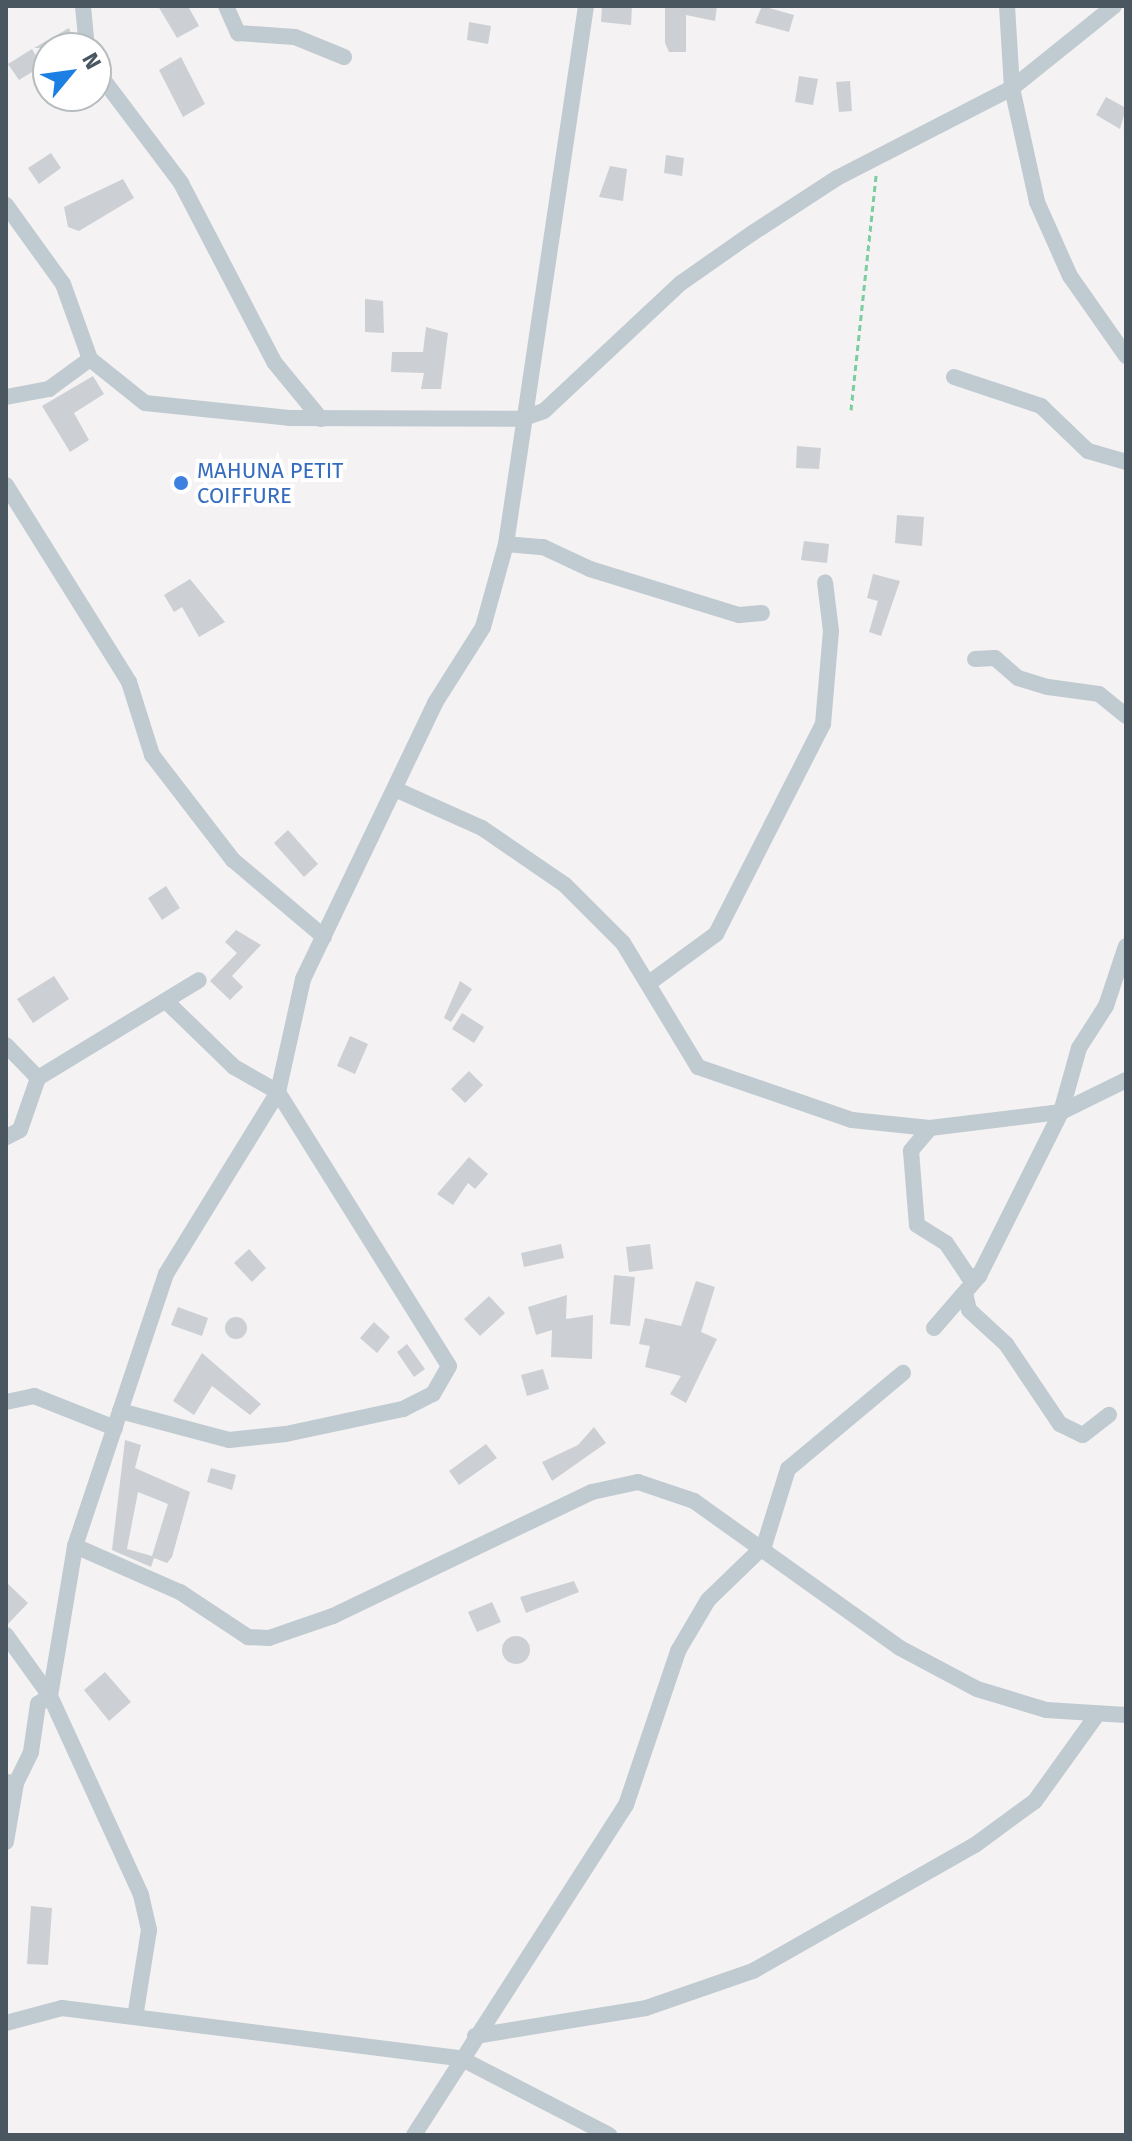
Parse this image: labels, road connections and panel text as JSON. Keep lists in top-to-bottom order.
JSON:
{
  "places": ["MAHUNA PETIT COIFFURE"],
  "north": "top right"
}
